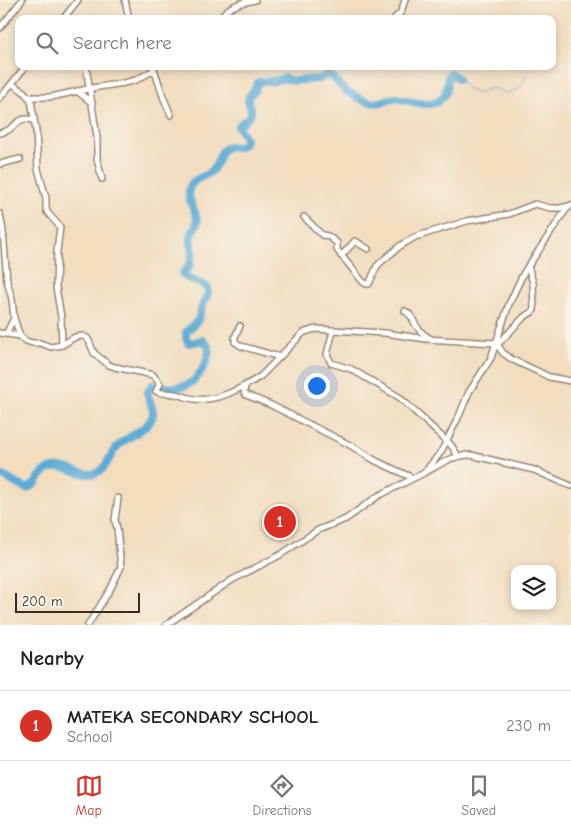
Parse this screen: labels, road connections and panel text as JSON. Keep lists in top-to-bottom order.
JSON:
{
  "scale_bar": "200 m",
  "page": {
    "search": "Search here",
    "pins": "1",
    "scale": "200 m",
    "heading": "Nearby",
    "list": [
      {
        "mark": "1",
        "name": "MATEKA SECONDARY SCHOOL",
        "note": "School",
        "value": "230 m"
      }
    ],
    "nav": ["Map", "Directions", "Saved"]
  }
}
